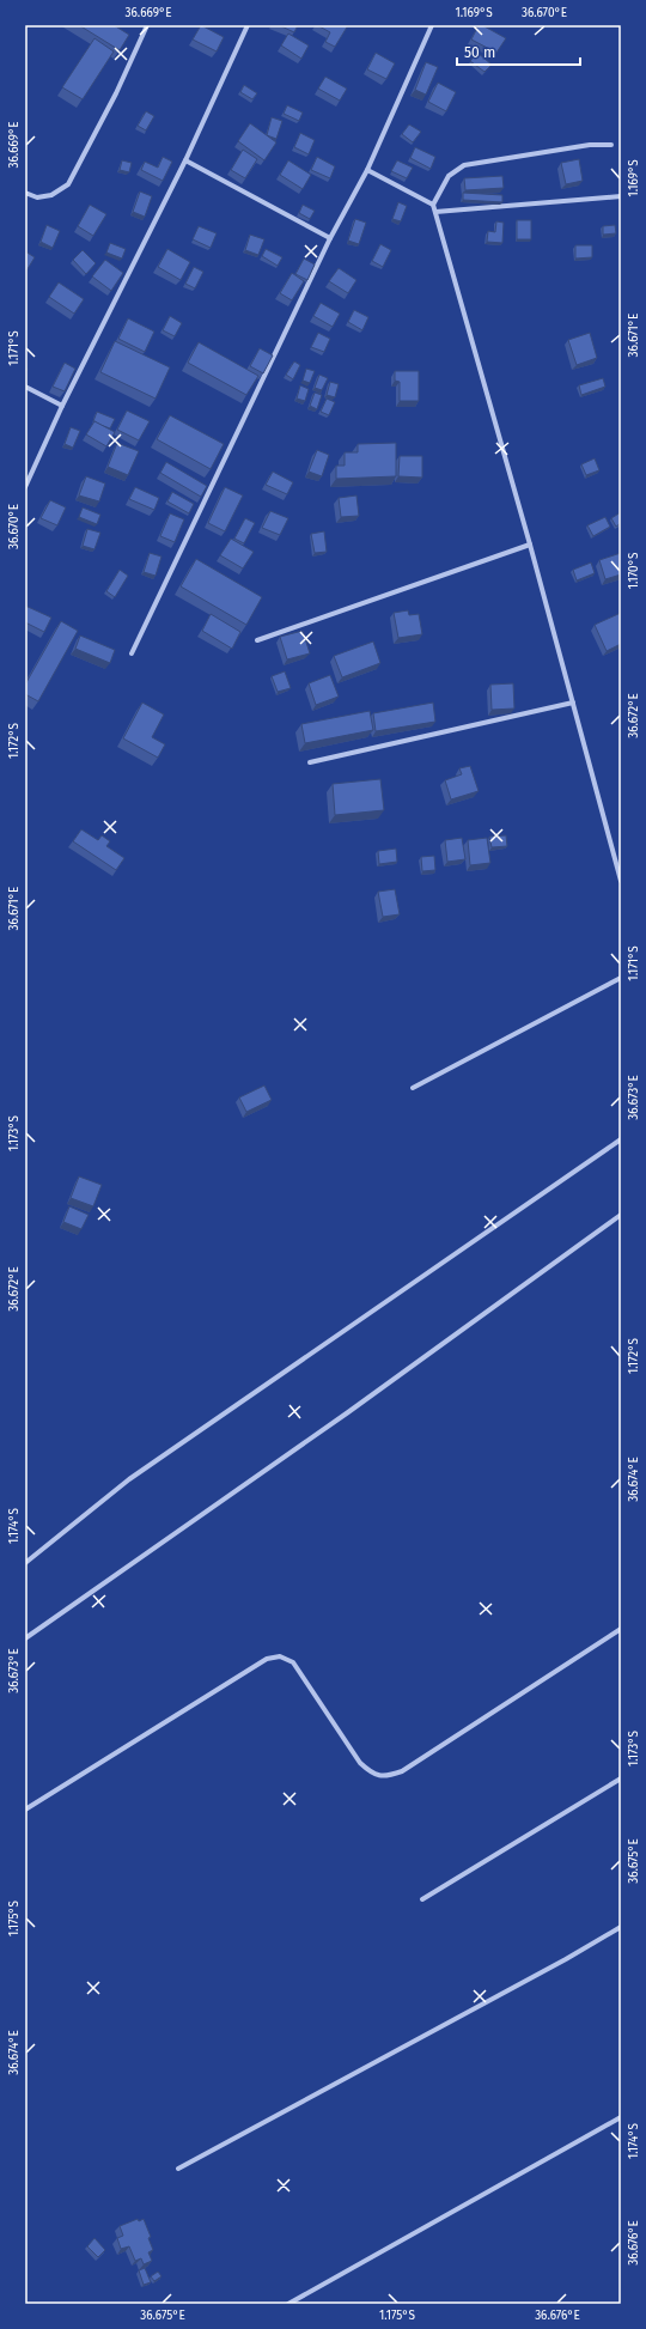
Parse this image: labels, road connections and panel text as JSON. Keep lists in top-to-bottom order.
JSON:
{
  "scale_bar": "50 m",
  "coordinates": [
    "36.669°E",
    "1.169°S",
    "36.670°E",
    "36.671°E",
    "1.171°S",
    "1.170°S",
    "36.672°E",
    "1.172°S",
    "36.673°E",
    "1.173°S",
    "36.674°E",
    "1.174°S",
    "36.675°E",
    "1.175°S",
    "36.676°E"
  ]
}
